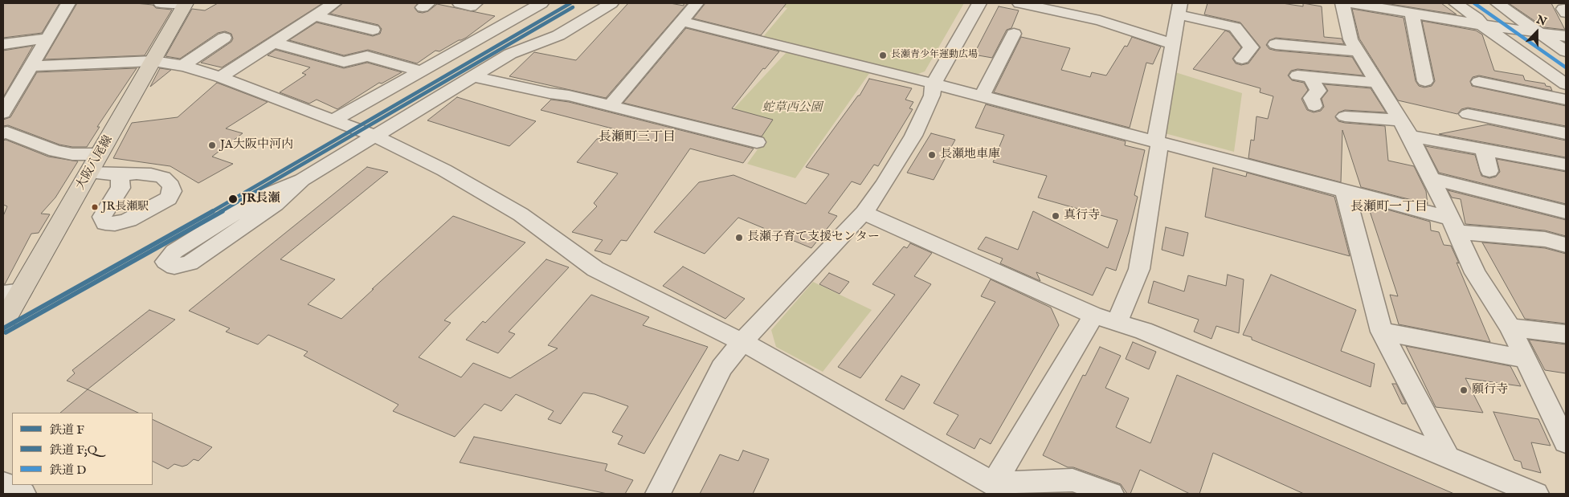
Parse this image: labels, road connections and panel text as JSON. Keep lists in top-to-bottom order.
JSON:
{
  "streets": {
    "main road": ["大阪八尾線"]
  },
  "districts": ["長瀬町三丁目", "長瀬町一丁目"],
  "parks": ["蛇草西公園"],
  "places": [
    "長瀬青少年運動広場",
    "JA大阪中河内",
    "長瀬地車庫",
    "JR長瀬",
    "JR長瀬駅",
    "真行寺",
    "長瀬子育て支援センター",
    "願行寺"
  ],
  "lines": ["rail line F", "rail line D", "rail line F;Q"],
  "legend": ["鉄道 F", "鉄道 F;Q", "鉄道 D"],
  "north": "top"
}
